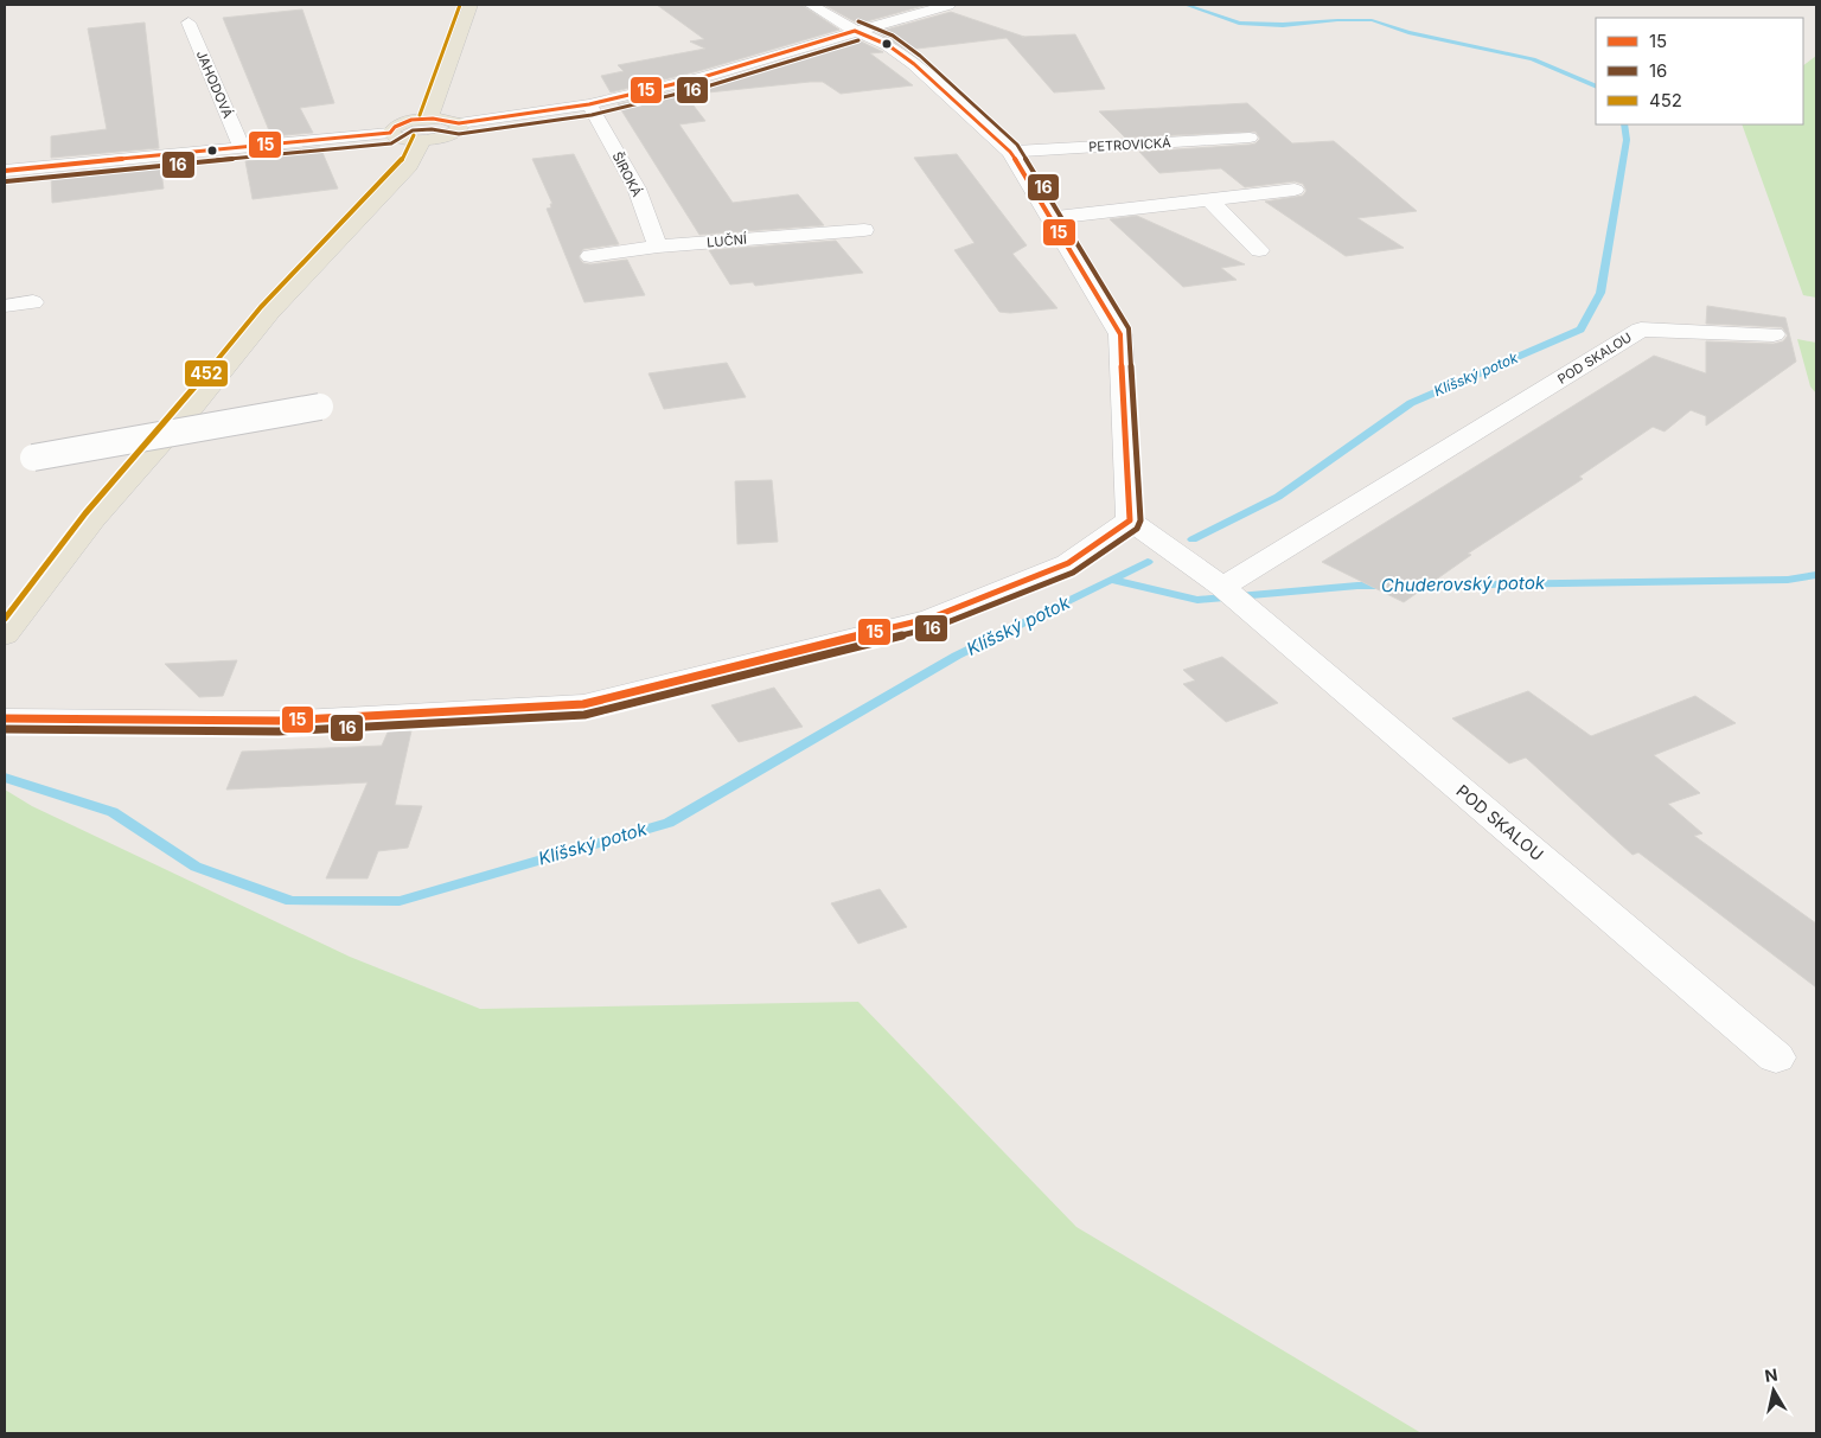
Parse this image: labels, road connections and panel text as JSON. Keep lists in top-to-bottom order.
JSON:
{
  "streets": {
    "street": [
      "JAHODOVÁ",
      "PETROVICKÁ",
      "ŠIROKÁ",
      "LUČNÍ",
      "POD SKALOU"
    ]
  },
  "crossings": [
    ["ŠIROKÁ", "LUČNÍ"]
  ],
  "water": ["Klíšský potok", "Chuderovský potok"],
  "lines": ["transit line 452", "transit line 16", "transit line 15"],
  "legend": ["15", "16", "452"],
  "north": "top"
}
